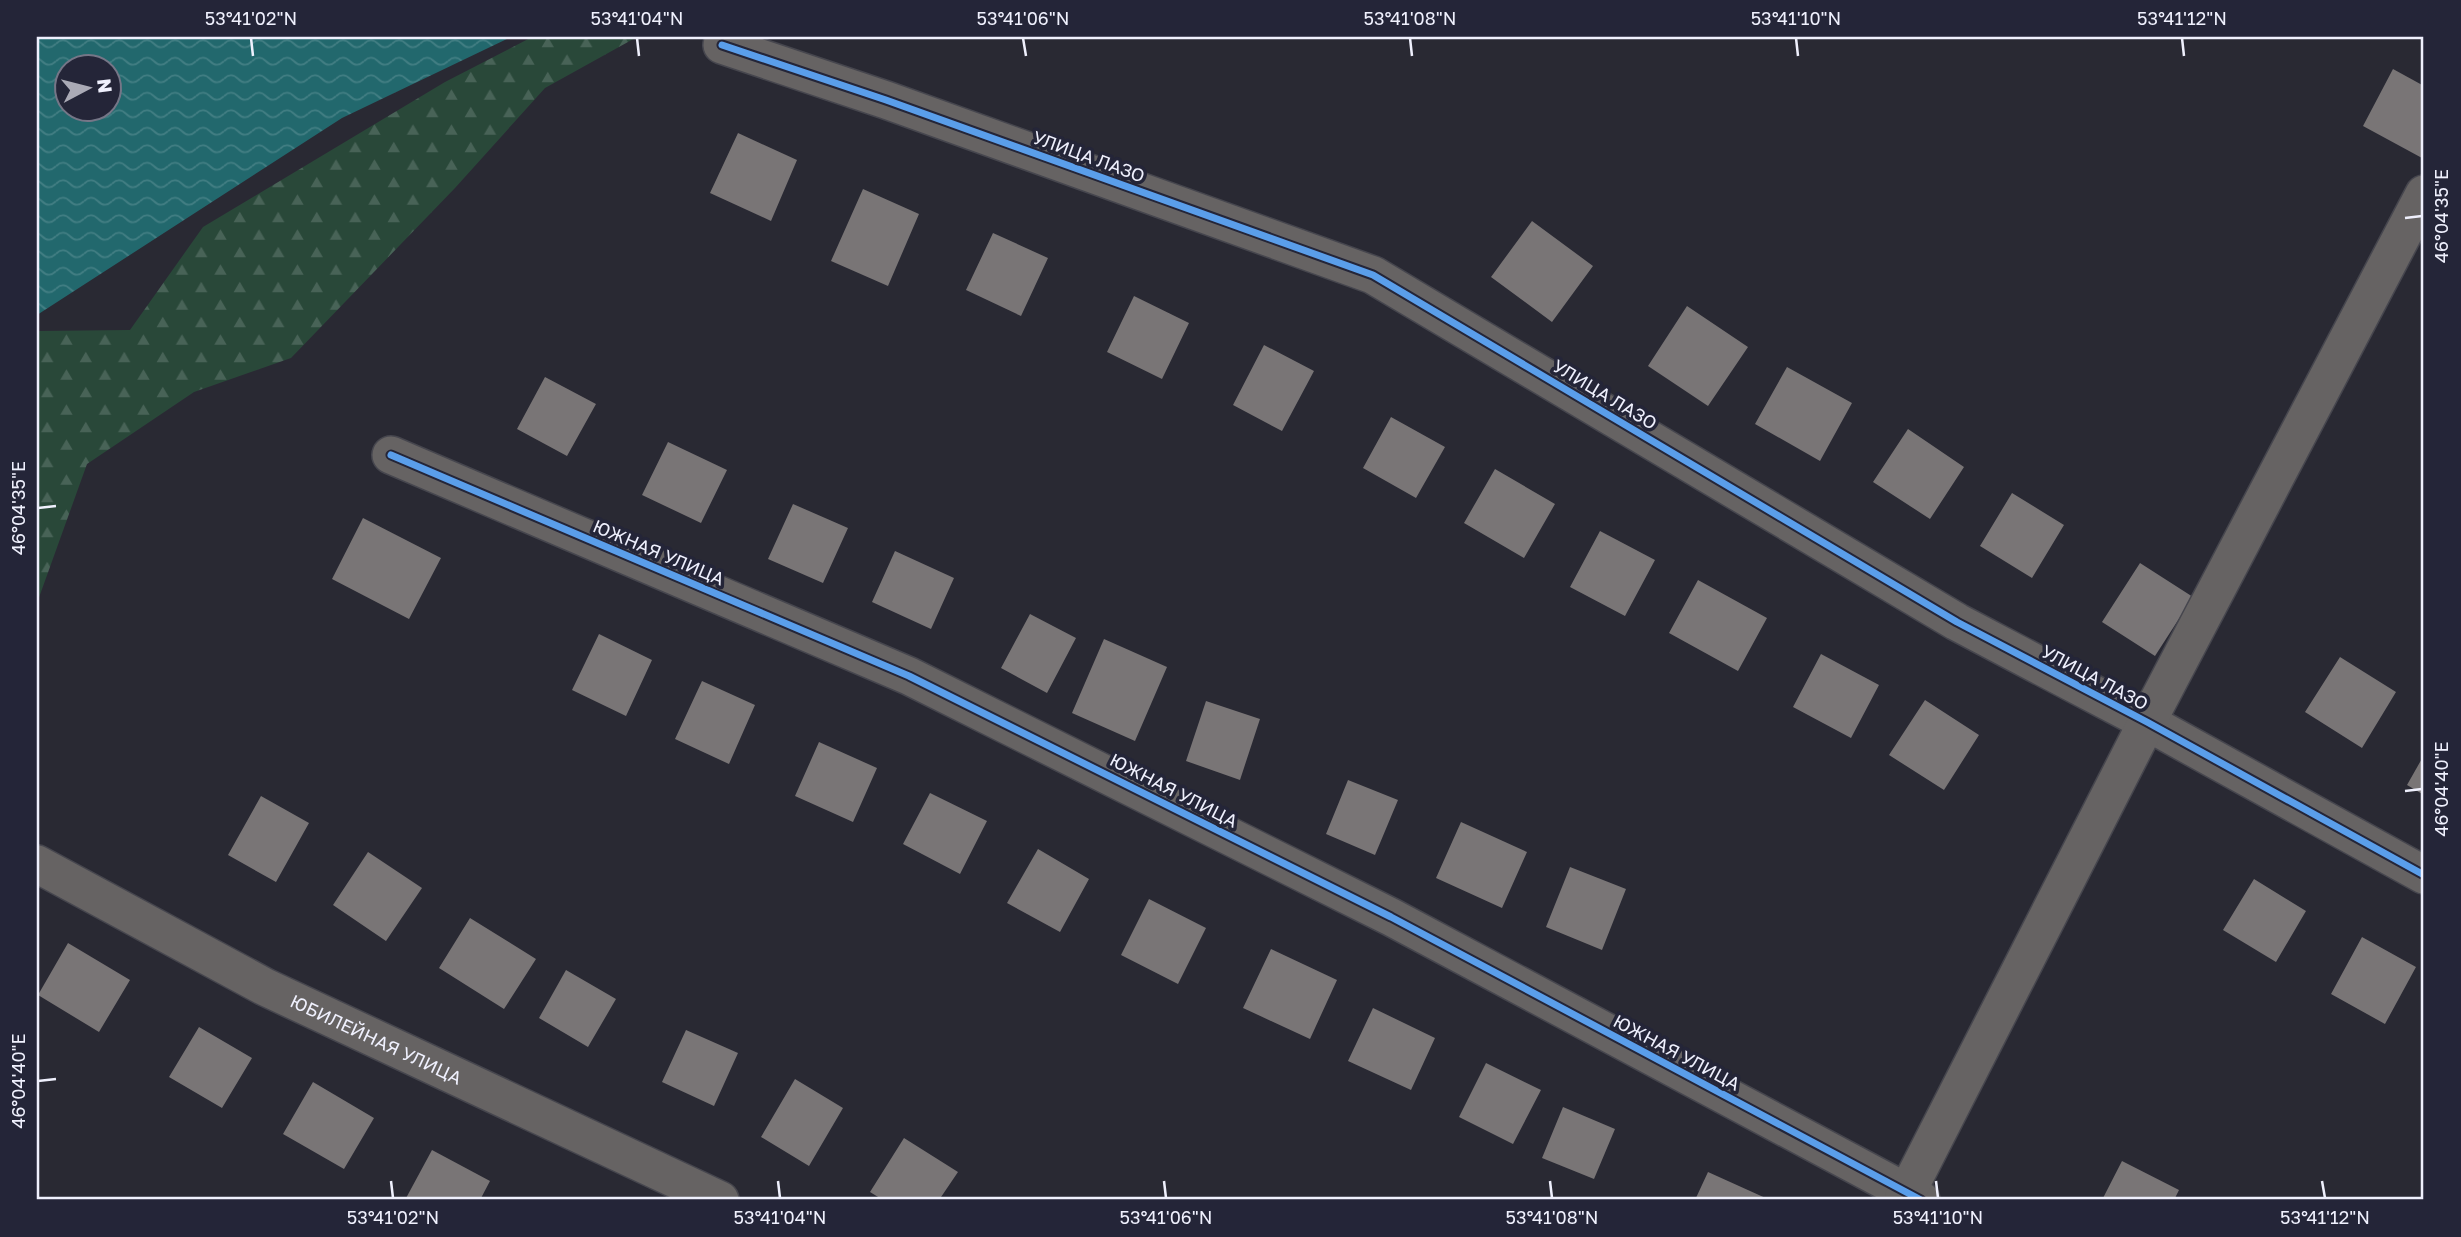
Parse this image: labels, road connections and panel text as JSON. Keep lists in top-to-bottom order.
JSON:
{
  "streets": {
    "street": ["УЛИЦА ЛАЗО", "ЮЖНАЯ УЛИЦА", "ЮБИЛЕЙНАЯ УЛИЦА"]
  },
  "north": "right",
  "coordinates": [
    "53°41'02\"N",
    "53°41'04\"N",
    "53°41'06\"N",
    "53°41'08\"N",
    "53°41'10\"N",
    "53°41'12\"N",
    "46°04'35\"E",
    "46°04'40\"E"
  ]
}
